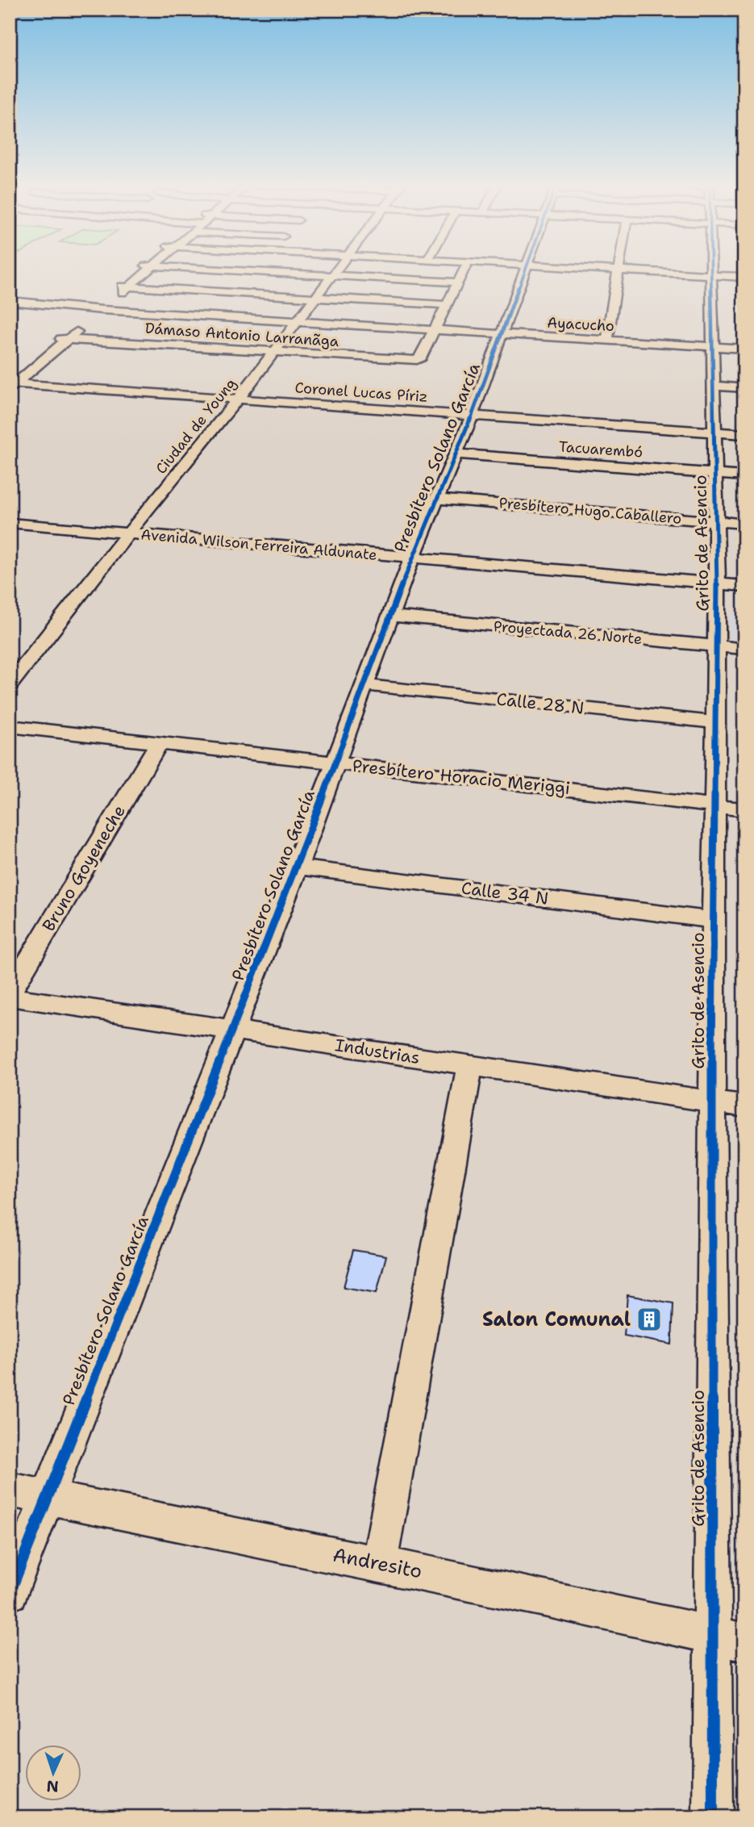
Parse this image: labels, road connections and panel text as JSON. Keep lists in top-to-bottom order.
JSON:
{
  "streets": {
    "street": [
      "Ayacucho",
      "Dámaso Antonio Larranãga",
      "Coronel Lucas Píriz",
      "Ciudad de Young",
      "Tacuarembó",
      "Presbítero Solano García",
      "Presbítero Hugo Caballero",
      "Grito de Asencio",
      "Avenida Wilson Ferreira Aldunate",
      "Proyectada 26 Norte",
      "Calle 28 N",
      "Presbítero Horacio Meriggi",
      "Bruno Goyeneche",
      "Calle 34 N",
      "Industrias",
      "Andresito"
    ]
  },
  "crossings": [
    ["Ayacucho", "Dámaso Antonio Larranãga"],
    ["Ayacucho", "Ciudad de Young"],
    ["Ayacucho", "Presbítero Solano García"],
    ["Ayacucho", "Grito de Asencio"],
    ["Dámaso Antonio Larranãga", "Ciudad de Young"],
    ["Coronel Lucas Píriz", "Ciudad de Young"],
    ["Coronel Lucas Píriz", "Presbítero Solano García"],
    ["Coronel Lucas Píriz", "Grito de Asencio"],
    ["Ciudad de Young", "Avenida Wilson Ferreira Aldunate"],
    ["Tacuarembó", "Presbítero Solano García"],
    ["Tacuarembó", "Grito de Asencio"],
    ["Presbítero Solano García", "Presbítero Hugo Caballero"],
    ["Presbítero Solano García", "Avenida Wilson Ferreira Aldunate"],
    ["Presbítero Solano García", "Proyectada 26 Norte"],
    ["Presbítero Solano García", "Calle 28 N"],
    ["Presbítero Solano García", "Presbítero Horacio Meriggi"],
    ["Presbítero Solano García", "Calle 34 N"],
    ["Presbítero Solano García", "Industrias"],
    ["Presbítero Solano García", "Andresito"],
    ["Presbítero Hugo Caballero", "Grito de Asencio"],
    ["Grito de Asencio", "Avenida Wilson Ferreira Aldunate"],
    ["Grito de Asencio", "Proyectada 26 Norte"],
    ["Grito de Asencio", "Calle 28 N"],
    ["Grito de Asencio", "Presbítero Horacio Meriggi"],
    ["Grito de Asencio", "Calle 34 N"],
    ["Grito de Asencio", "Industrias"],
    ["Grito de Asencio", "Andresito"],
    ["Presbítero Horacio Meriggi", "Bruno Goyeneche"],
    ["Bruno Goyeneche", "Industrias"]
  ],
  "places": {
    "building": ["Salon Comunal"]
  },
  "north": "bottom"
}
